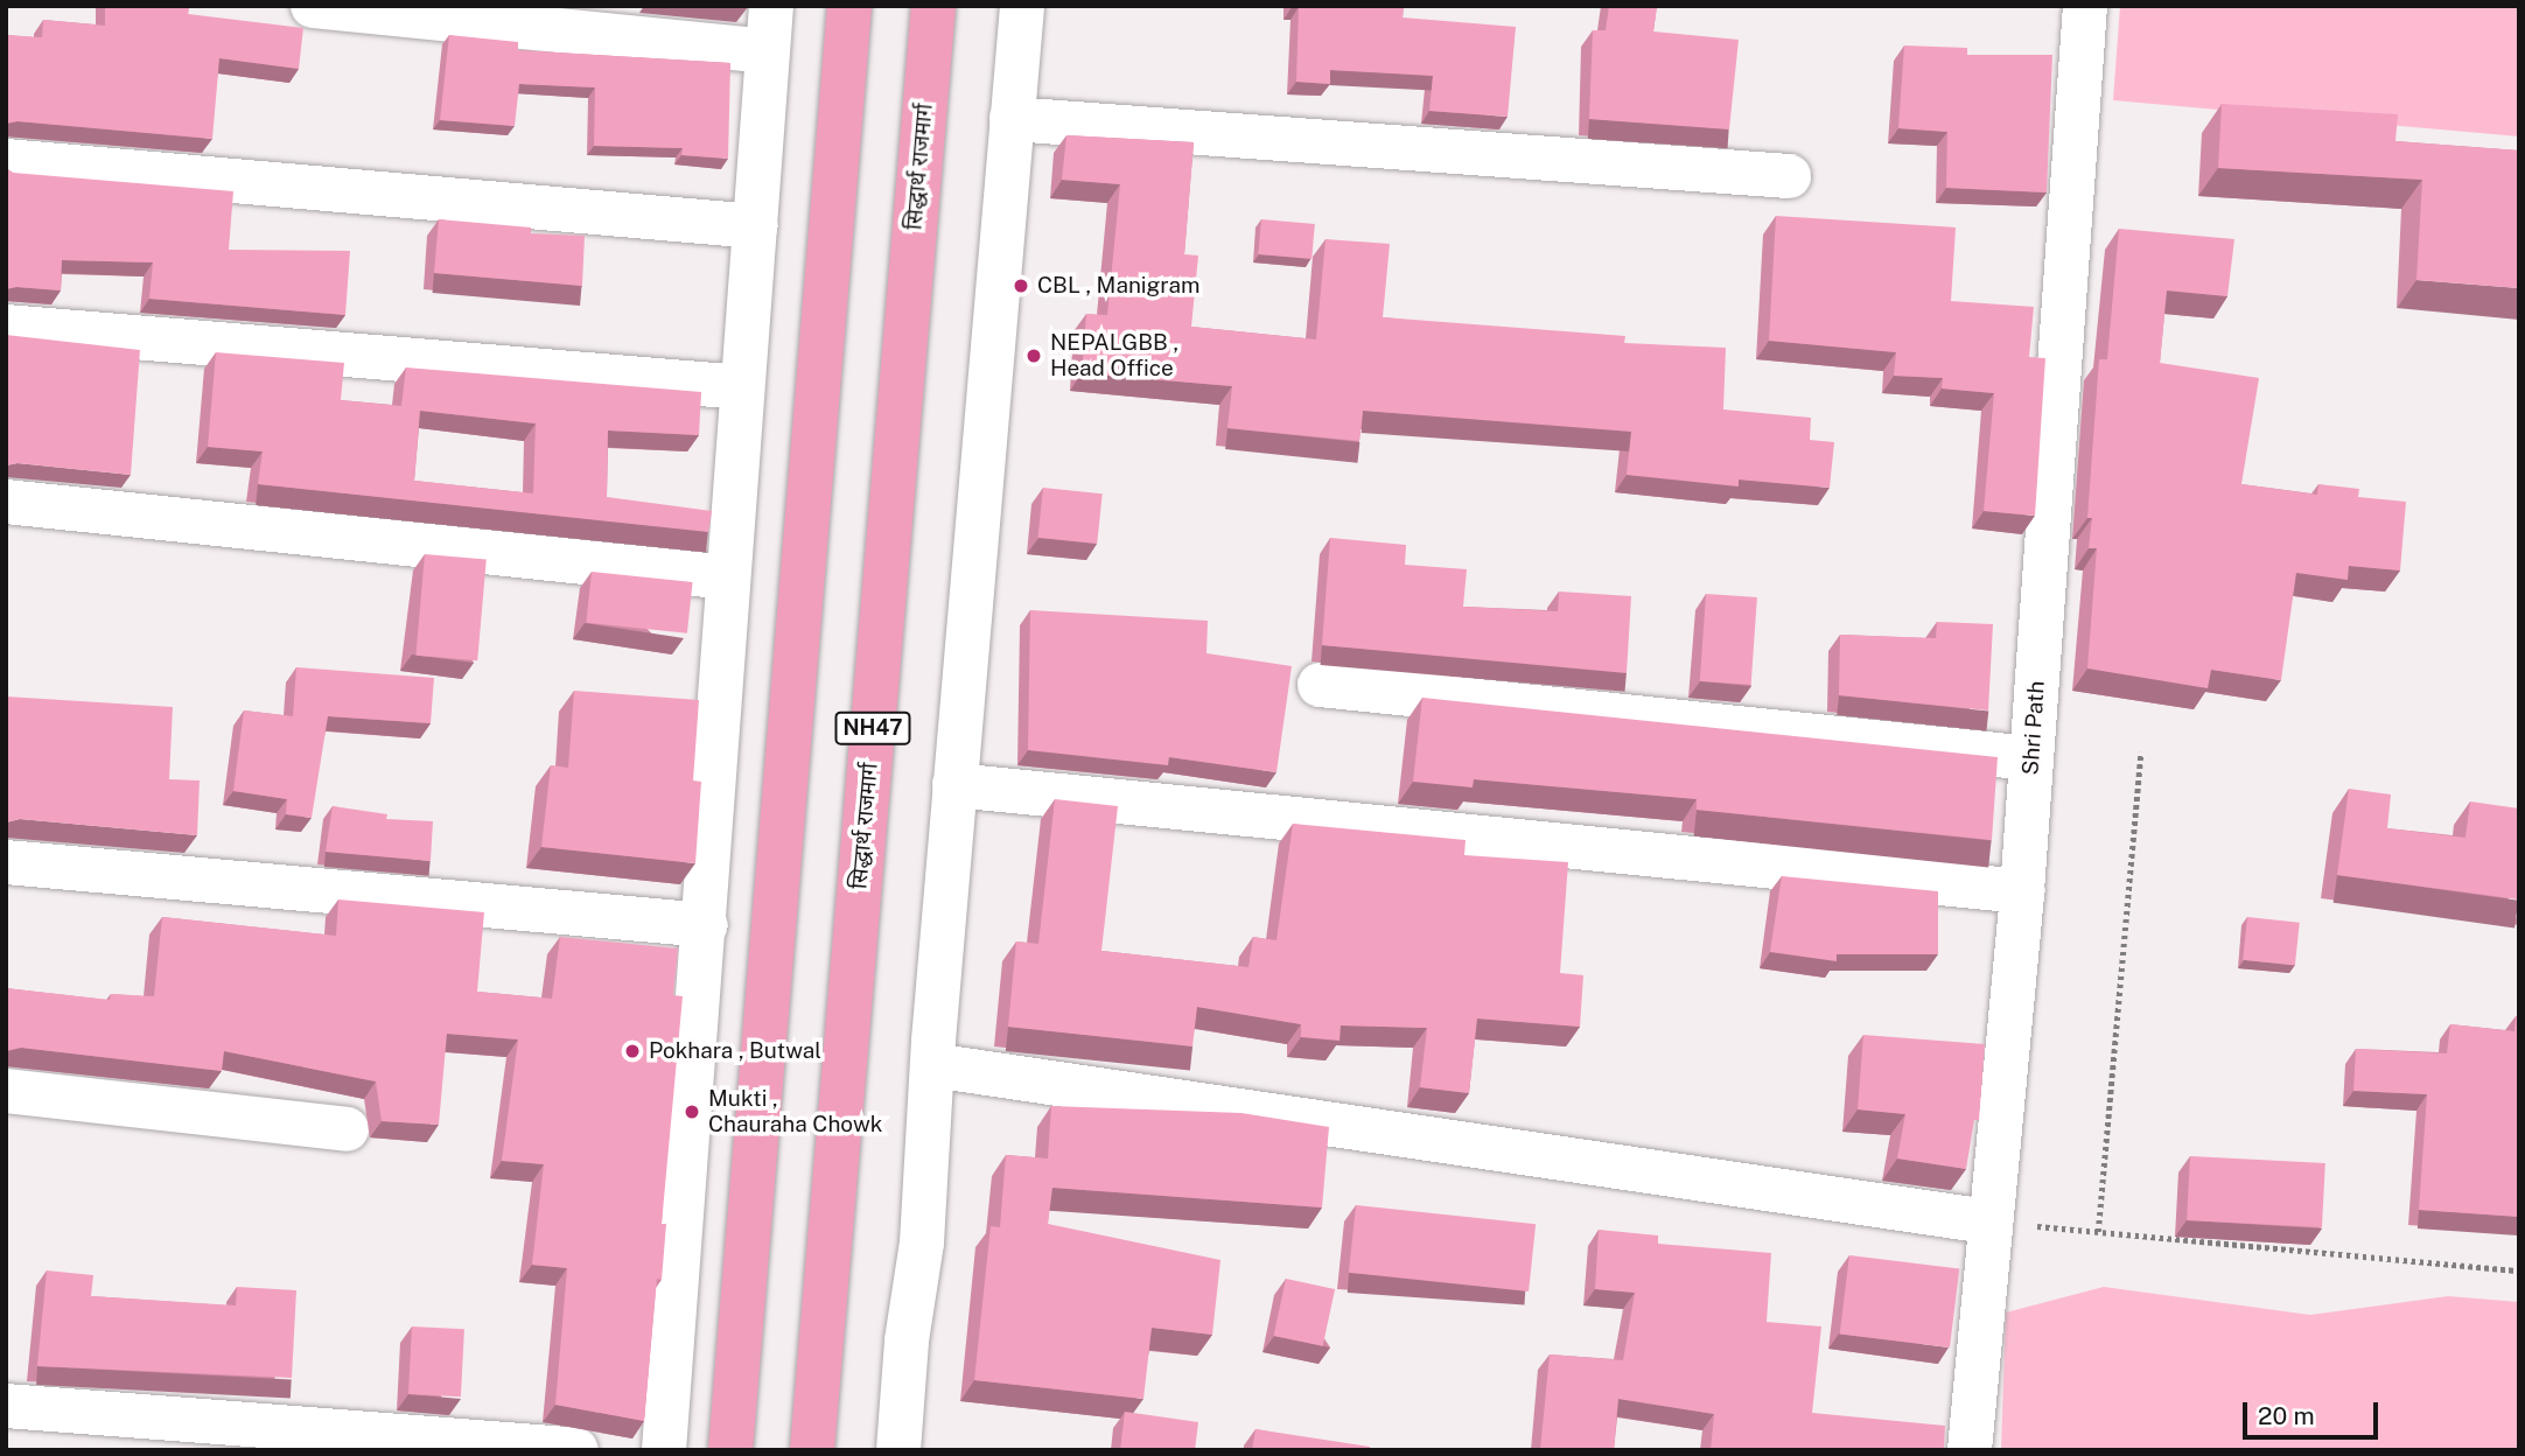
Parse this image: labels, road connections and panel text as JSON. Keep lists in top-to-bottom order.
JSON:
{
  "streets": {
    "highway": ["सिद्धार्थ राजमार्ग", "NH47"],
    "street": ["Shri Path"]
  },
  "places": [
    "CBL , Manigram",
    "NEPALGBB , Head Office",
    "Pokhara , Butwal",
    "Mukti , Chauraha Chowk"
  ],
  "scale_bar": "20 m"
}
